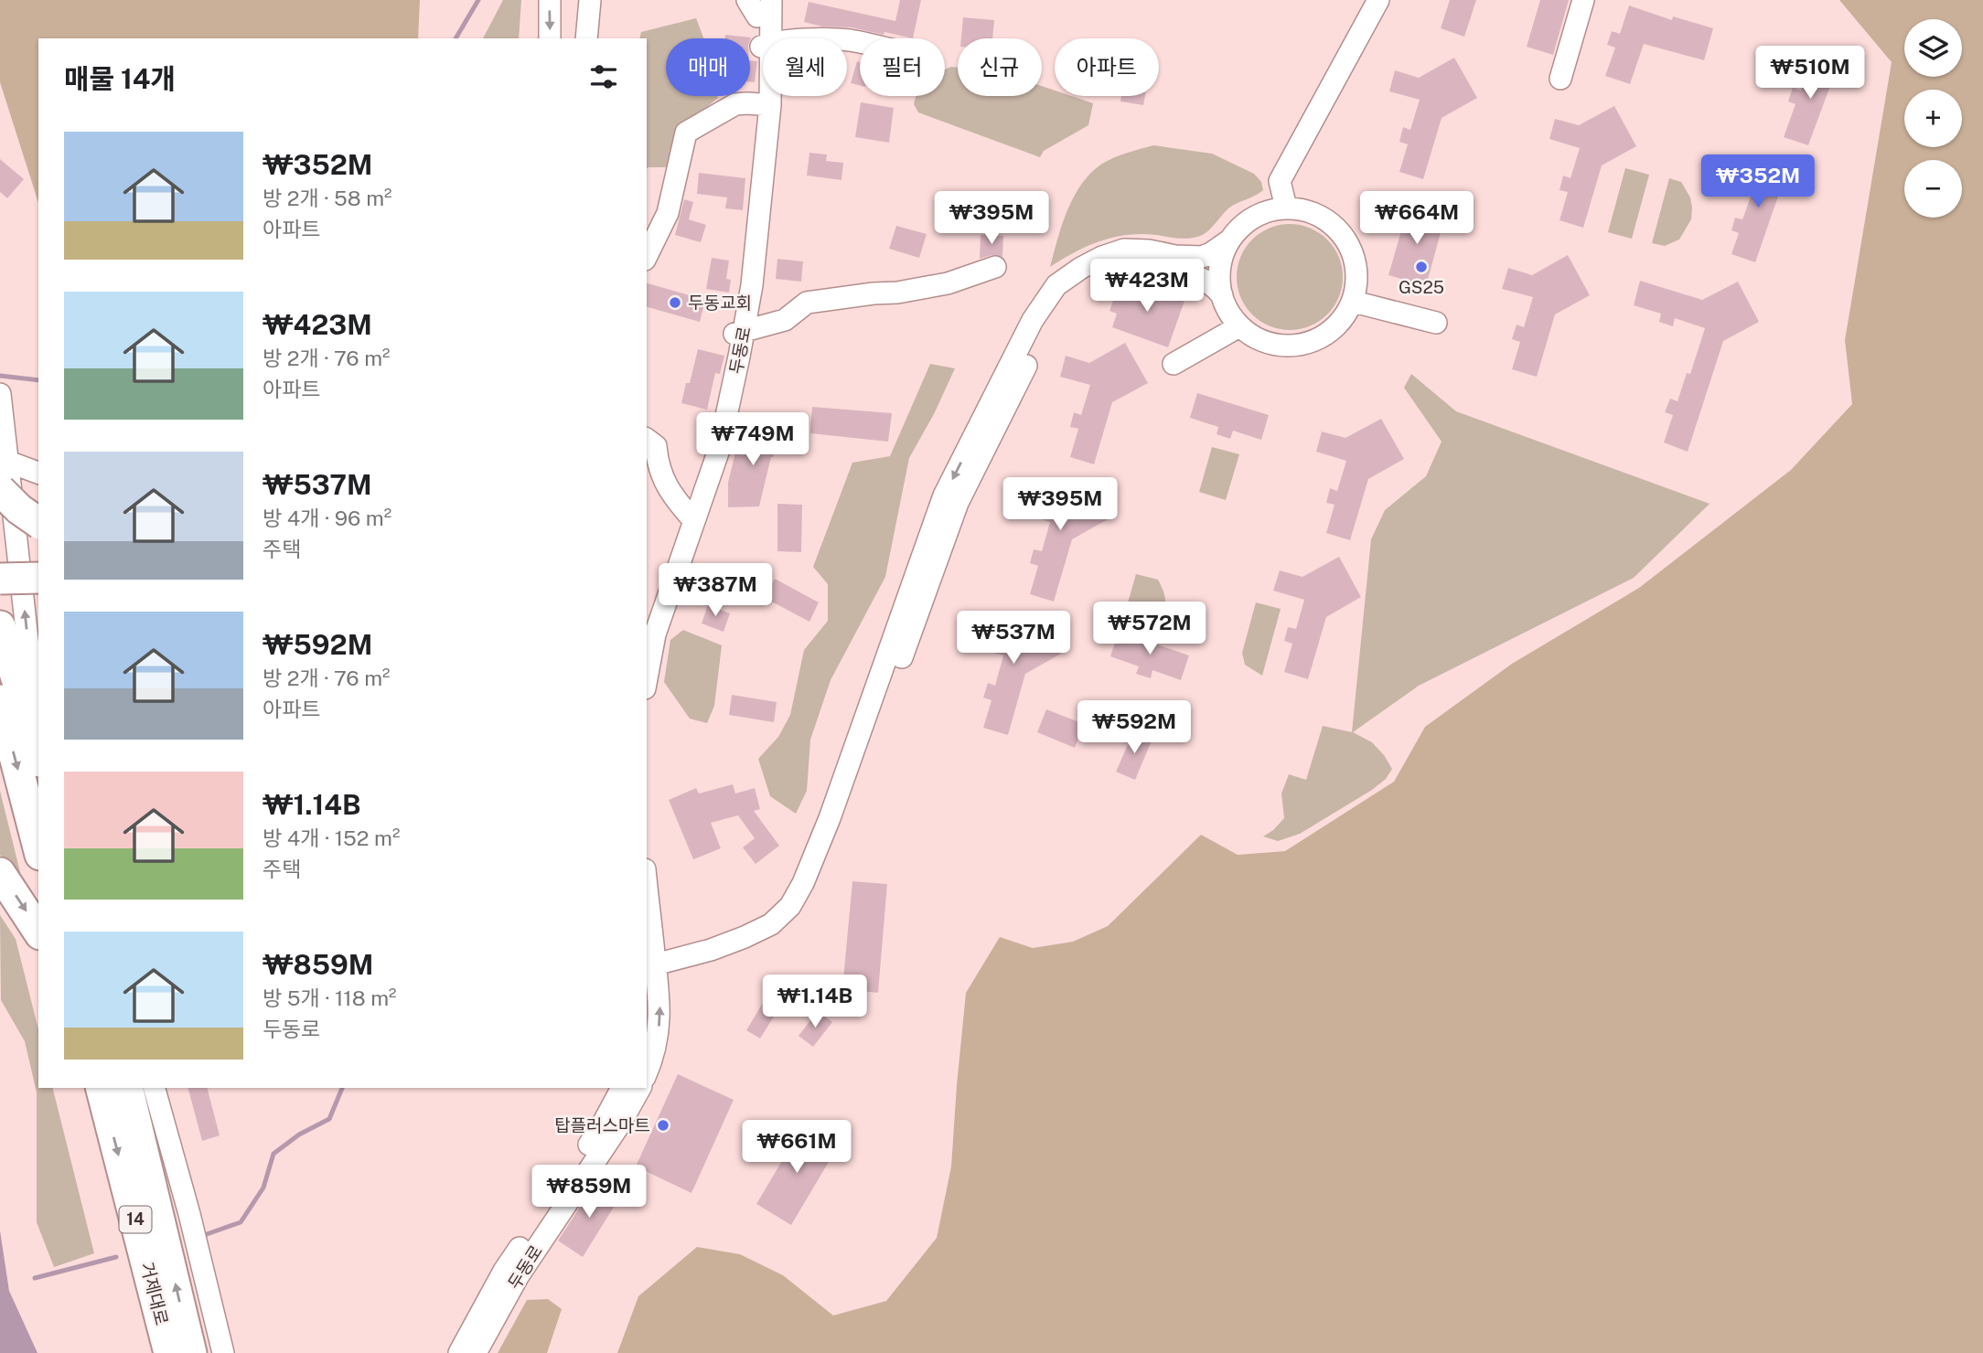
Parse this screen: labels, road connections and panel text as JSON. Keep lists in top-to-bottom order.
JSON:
{
  "streets": {
    "highway": ["14", "거제대로"],
    "street": ["두동로"]
  },
  "places": ["GS25", "두동교회", "탑플러스마트"],
  "page": {
    "map_buttons": ["+", "−"],
    "chip": [
      "매매",
      "월세",
      "필터",
      "신규",
      "아파트"
    ],
    "heading": "매물 14개",
    "price": [
      "₩510M",
      "₩352M",
      "₩395M",
      "₩664M",
      "₩423M",
      "₩749M",
      "₩395M",
      "₩387M",
      "₩572M",
      "₩537M",
      "₩592M",
      "₩1.14B",
      "₩661M",
      "₩859M"
    ],
    "list": [
      {
        "name": "₩352M",
        "note": "방 2개 · 58 m² · 아파트"
      },
      {
        "name": "₩423M",
        "note": "방 2개 · 76 m² · 아파트"
      },
      {
        "name": "₩537M",
        "note": "방 4개 · 96 m² · 주택"
      },
      {
        "name": "₩592M",
        "note": "방 2개 · 76 m² · 아파트"
      },
      {
        "name": "₩1.14B",
        "note": "방 4개 · 152 m² · 주택"
      },
      {
        "name": "₩859M",
        "note": "방 5개 · 118 m² · 두동로"
      }
    ]
  }
}
